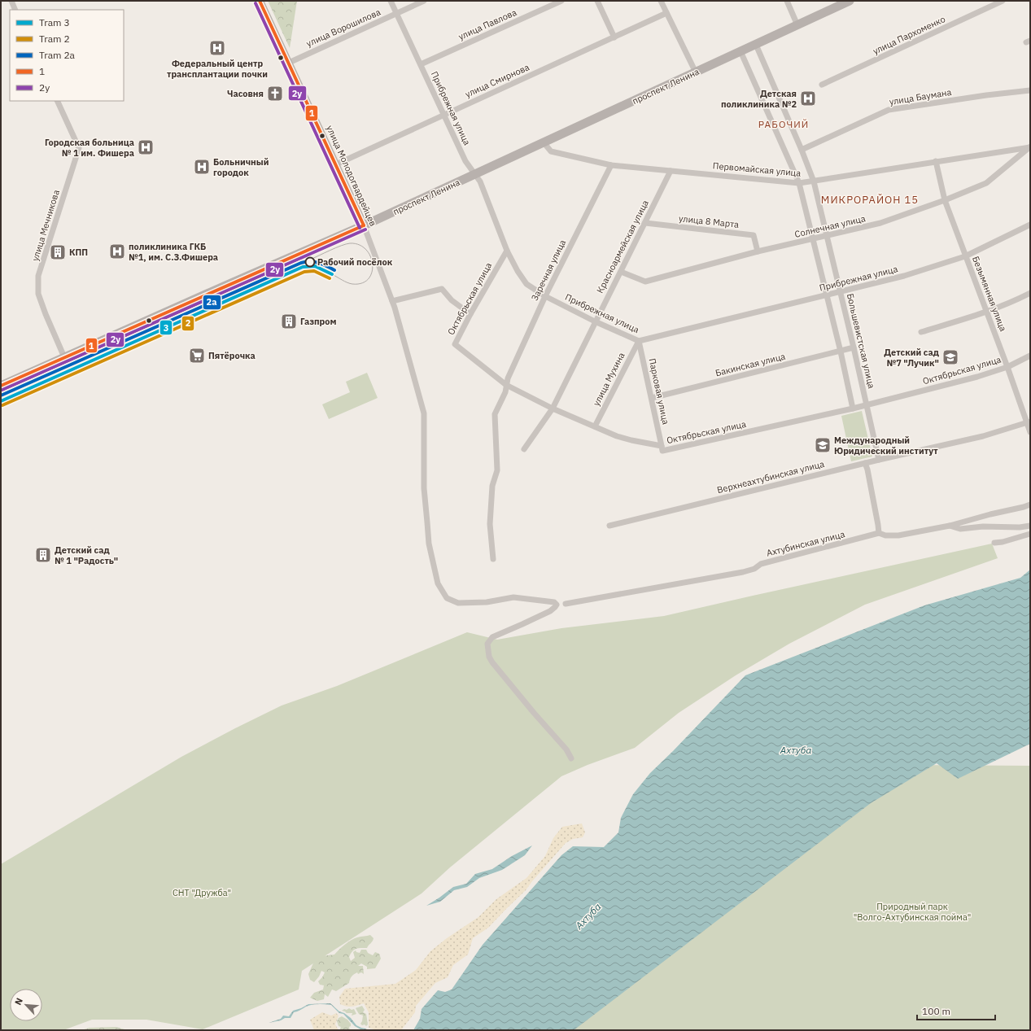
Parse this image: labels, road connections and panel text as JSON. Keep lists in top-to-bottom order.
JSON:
{
  "streets": {
    "main road": ["проспект Ленина"],
    "street": [
      "улица Павлова",
      "улица Ворошилова",
      "улица Пархоменко",
      "улица Смирнова",
      "улица Баумана",
      "Прибрежная улица",
      "Первомайская улица",
      "улица Молодогвардейцев",
      "улица 8 Марта",
      "улица Мечникова",
      "Солнечная улица",
      "Красноармейская улица",
      "Заречная улица",
      "Безымянная улица",
      "Октябрьская улица",
      "Большевистская улица",
      "Бакинская улица",
      "улица Мухина",
      "Парковая улица",
      "Верхнеахтубинская улица",
      "Ахтубинская улица"
    ]
  },
  "crossings": [
    ["улица Павлова", "Прибрежная улица"],
    ["улица Ворошилова", "Прибрежная улица"],
    ["улица Ворошилова", "улица Молодогвардейцев"],
    ["улица Смирнова", "Прибрежная улица"],
    ["улица Смирнова", "улица Молодогвардейцев"],
    ["проспект Ленина", "Прибрежная улица"],
    ["проспект Ленина", "Первомайская улица"],
    ["проспект Ленина", "улица Молодогвардейцев"],
    ["проспект Ленина", "улица Мечникова"],
    ["проспект Ленина", "Большевистская улица"],
    ["улица Баумана", "Большевистская улица"],
    ["Прибрежная улица", "Красноармейская улица"],
    ["Прибрежная улица", "Заречная улица"],
    ["Прибрежная улица", "Безымянная улица"],
    ["Прибрежная улица", "Октябрьская улица"],
    ["Прибрежная улица", "Большевистская улица"],
    ["Прибрежная улица", "улица Мухина"],
    ["Прибрежная улица", "Парковая улица"],
    ["Первомайская улица", "Солнечная улица"],
    ["Первомайская улица", "Красноармейская улица"],
    ["Первомайская улица", "Заречная улица"],
    ["Первомайская улица", "Безымянная улица"],
    ["Первомайская улица", "Большевистская улица"],
    ["улица 8 Марта", "Солнечная улица"],
    ["улица 8 Марта", "Красноармейская улица"],
    ["Солнечная улица", "Красноармейская улица"],
    ["Солнечная улица", "Безымянная улица"],
    ["Солнечная улица", "Большевистская улица"],
    ["Красноармейская улица", "Октябрьская улица"],
    ["Заречная улица", "Октябрьская улица"],
    ["Безымянная улица", "Октябрьская улица"],
    ["Безымянная улица", "Верхнеахтубинская улица"],
    ["Октябрьская улица", "Большевистская улица"],
    ["Октябрьская улица", "улица Мухина"],
    ["Октябрьская улица", "Парковая улица"],
    ["Большевистская улица", "Бакинская улица"],
    ["Большевистская улица", "Верхнеахтубинская улица"],
    ["Бакинская улица", "Парковая улица"],
    ["улица Мухина", "Парковая улица"]
  ],
  "districts": ["РАБОЧИЙ", "МИКРОРАЙОН 15"],
  "water": ["Ахтуба"],
  "parks": ["СНТ \"Дружба\"", "Природный парк \"Волго-Ахтубинская пойма\""],
  "places": {
    "hospital": [
      "Федеральный центр трансплантации почки",
      "Детская поликлиника №2",
      "Городская больница № 1 им. Фишера",
      "Больничный городок",
      "поликлиника ГКБ №1, им. С.З.Фишера"
    ],
    "church": ["Часовня"],
    "building": ["КПП", "Газпром", "Детский сад № 1 \"Радость\""],
    "other": ["Рабочий посёлок"],
    "supermarket": ["Пятёрочка"],
    "school or university": ["Детский сад №7 \"Лучик\"", "Международный Юридический институт"]
  },
  "lines": [
    "transit line 1",
    "transit line 2у",
    "tram line 2а",
    "tram line 3",
    "tram line 2"
  ],
  "legend": [
    "Tram 3",
    "Tram 2",
    "Tram 2а",
    "1",
    "2у"
  ],
  "scale_bar": "100 m",
  "north": "top left"
}
